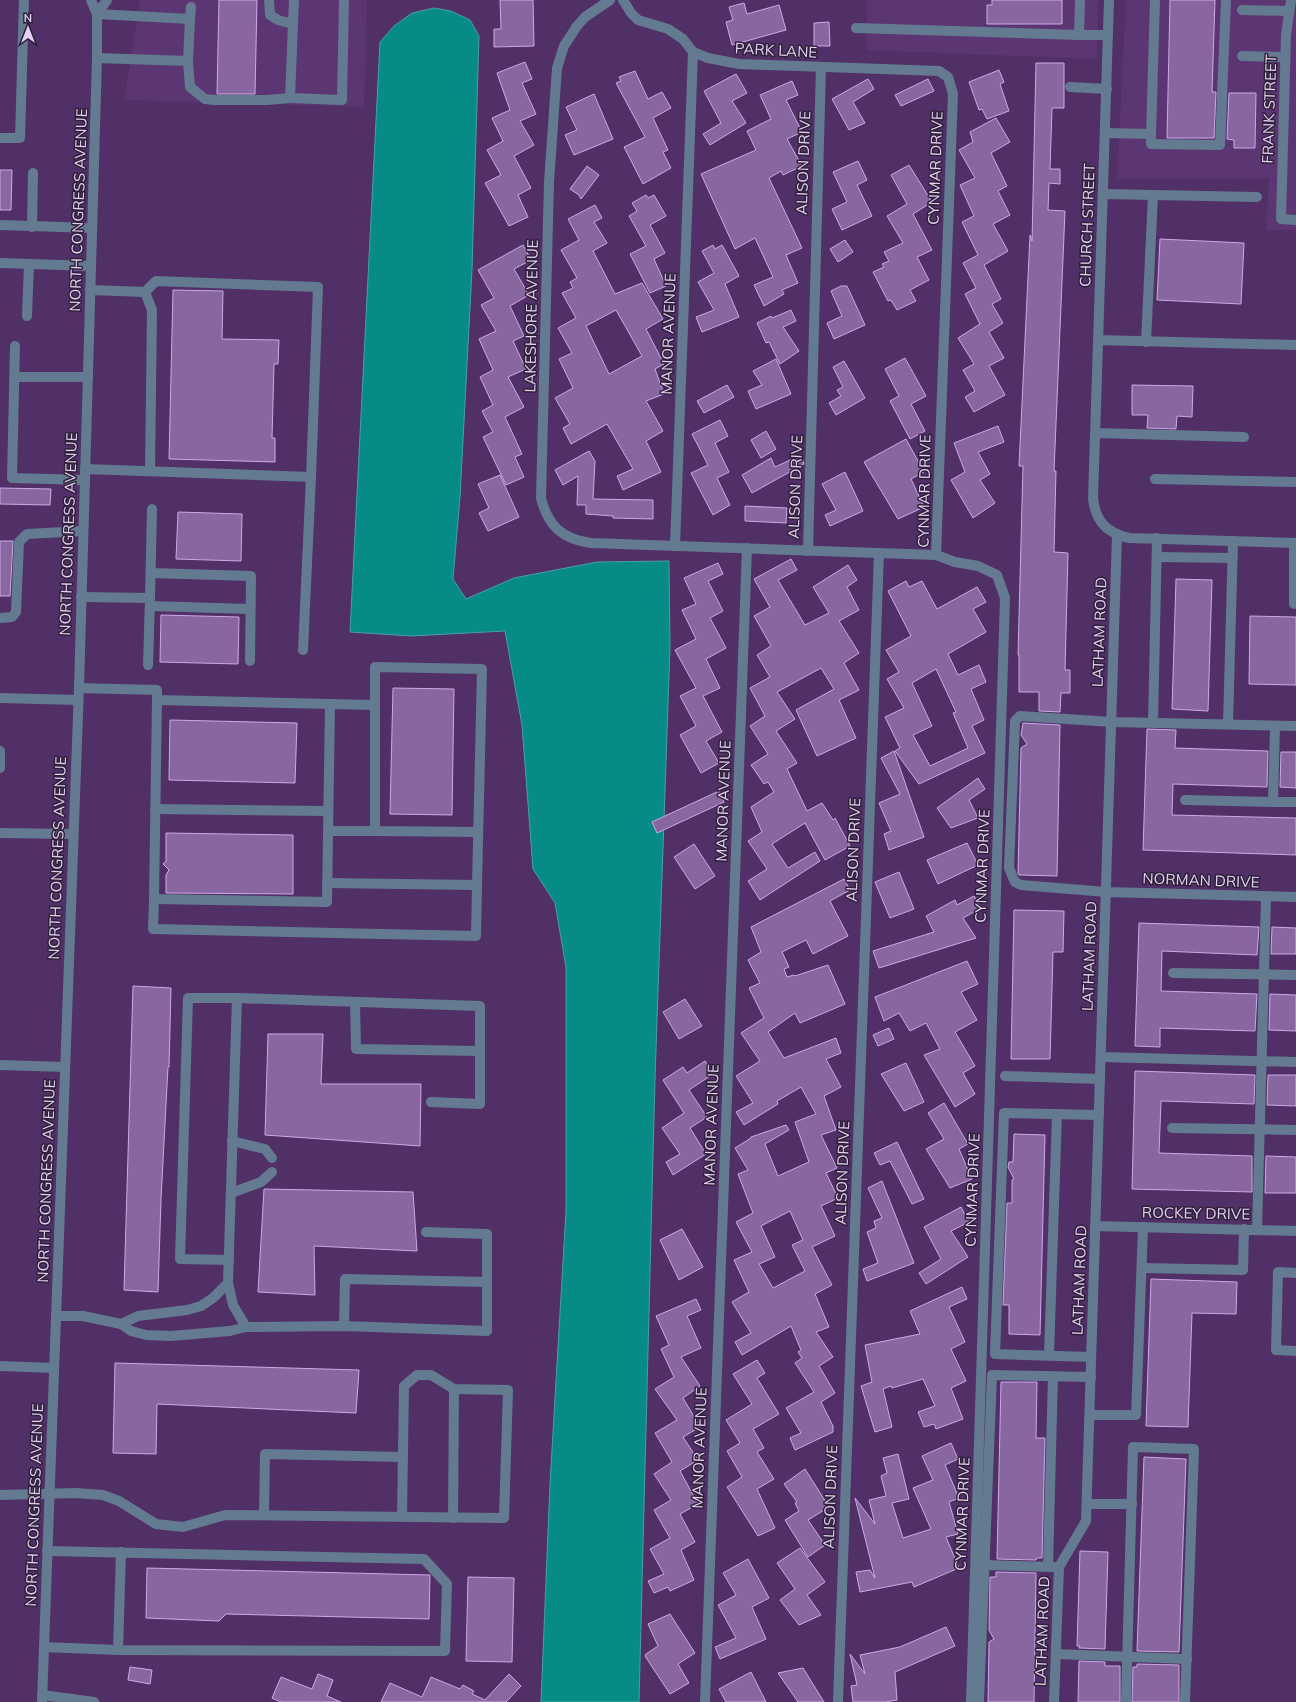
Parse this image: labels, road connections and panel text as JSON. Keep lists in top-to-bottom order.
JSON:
{
  "streets": {
    "street": [
      "PARK LANE",
      "FRANK STREET",
      "ALISON DRIVE",
      "CYNMAR DRIVE",
      "NORTH CONGRESS AVENUE",
      "CHURCH STREET",
      "LAKESHORE AVENUE",
      "MANOR AVENUE",
      "LATHAM ROAD",
      "NORMAN DRIVE",
      "ROCKEY DRIVE"
    ]
  },
  "crossings": [
    ["PARK LANE", "ALISON DRIVE"],
    ["PARK LANE", "CYNMAR DRIVE"],
    ["PARK LANE", "MANOR AVENUE"],
    ["CHURCH STREET", "LATHAM ROAD"],
    ["LAKESHORE AVENUE", "MANOR AVENUE"],
    ["LATHAM ROAD", "NORMAN DRIVE"],
    ["LATHAM ROAD", "ROCKEY DRIVE"]
  ],
  "north": "top"
}
